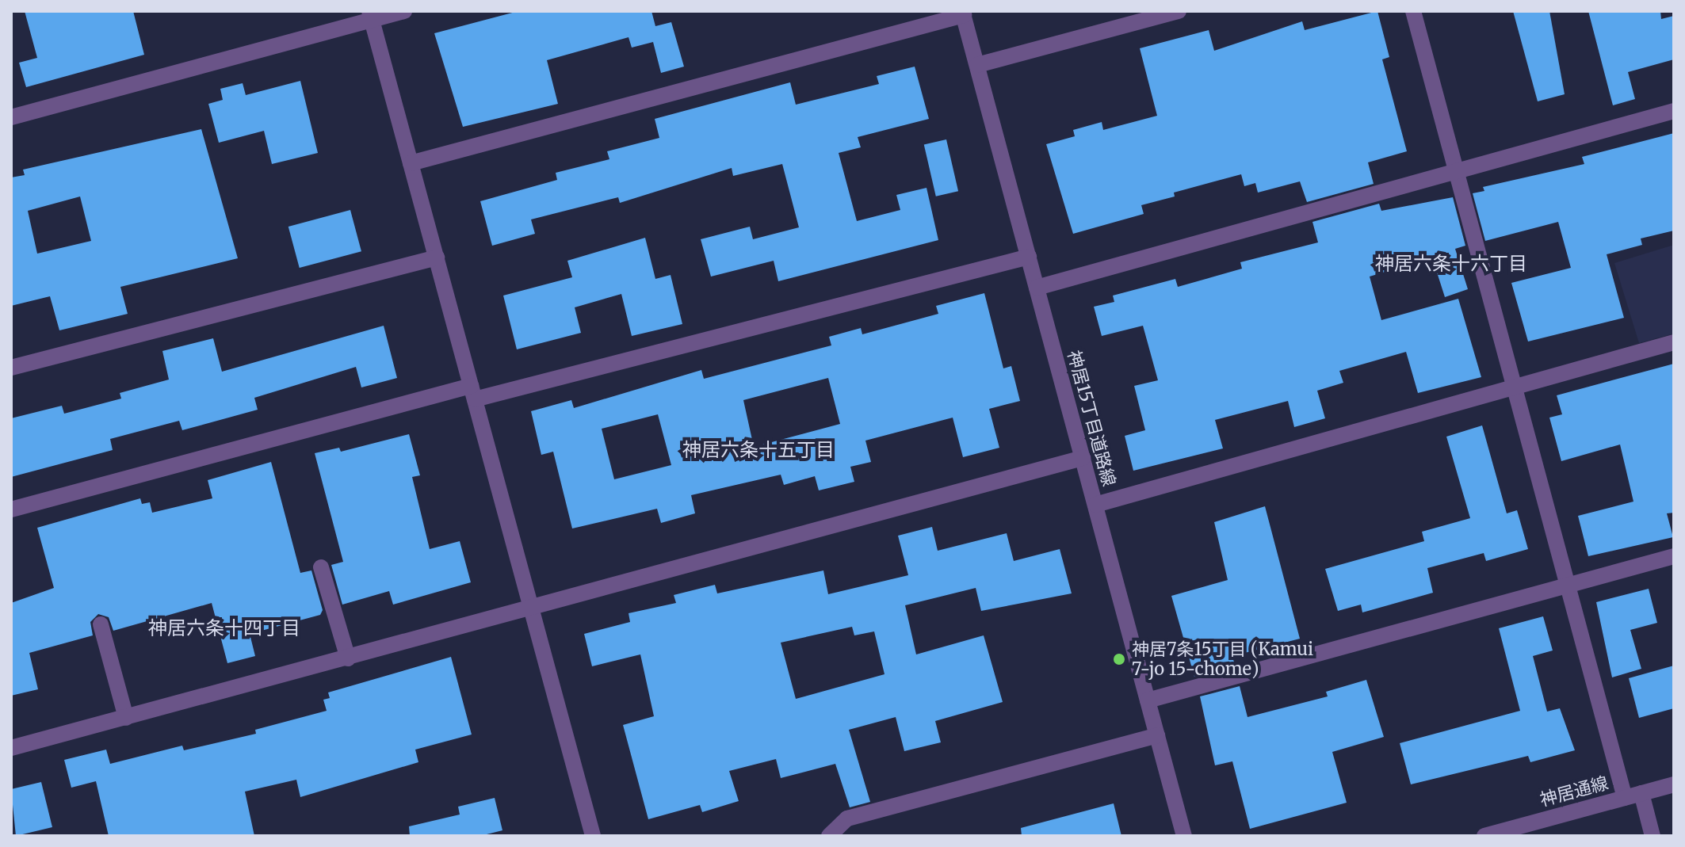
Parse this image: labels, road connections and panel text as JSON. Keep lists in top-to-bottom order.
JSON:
{
  "streets": {
    "street": ["神居15丁目道路線", "神居通線"]
  },
  "districts": ["神居六条十六丁目", "神居六条十五丁目", "神居六条十四丁目"],
  "places": ["神居7条15丁目 (Kamui 7-jo 15-chome)"]
}
